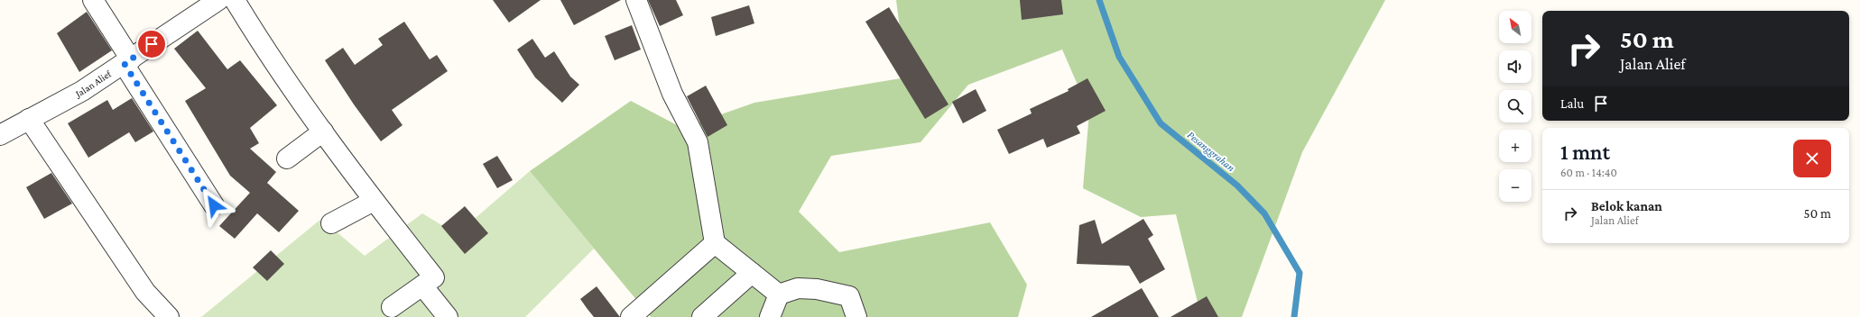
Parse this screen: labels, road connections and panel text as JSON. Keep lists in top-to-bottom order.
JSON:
{
  "streets": {
    "street": ["Jalan Alief"]
  },
  "water": ["Pesanggrahan"],
  "north": "top left",
  "page": {
    "map_buttons": ["+", "−"],
    "turn": ["50 m", "Jalan Alief"],
    "then": "Lalu",
    "heading": ["1 mnt", "60 m · 14:40"],
    "list": [
      {
        "name": "Belok kanan",
        "note": "Jalan Alief",
        "value": "50 m"
      }
    ]
  }
}
